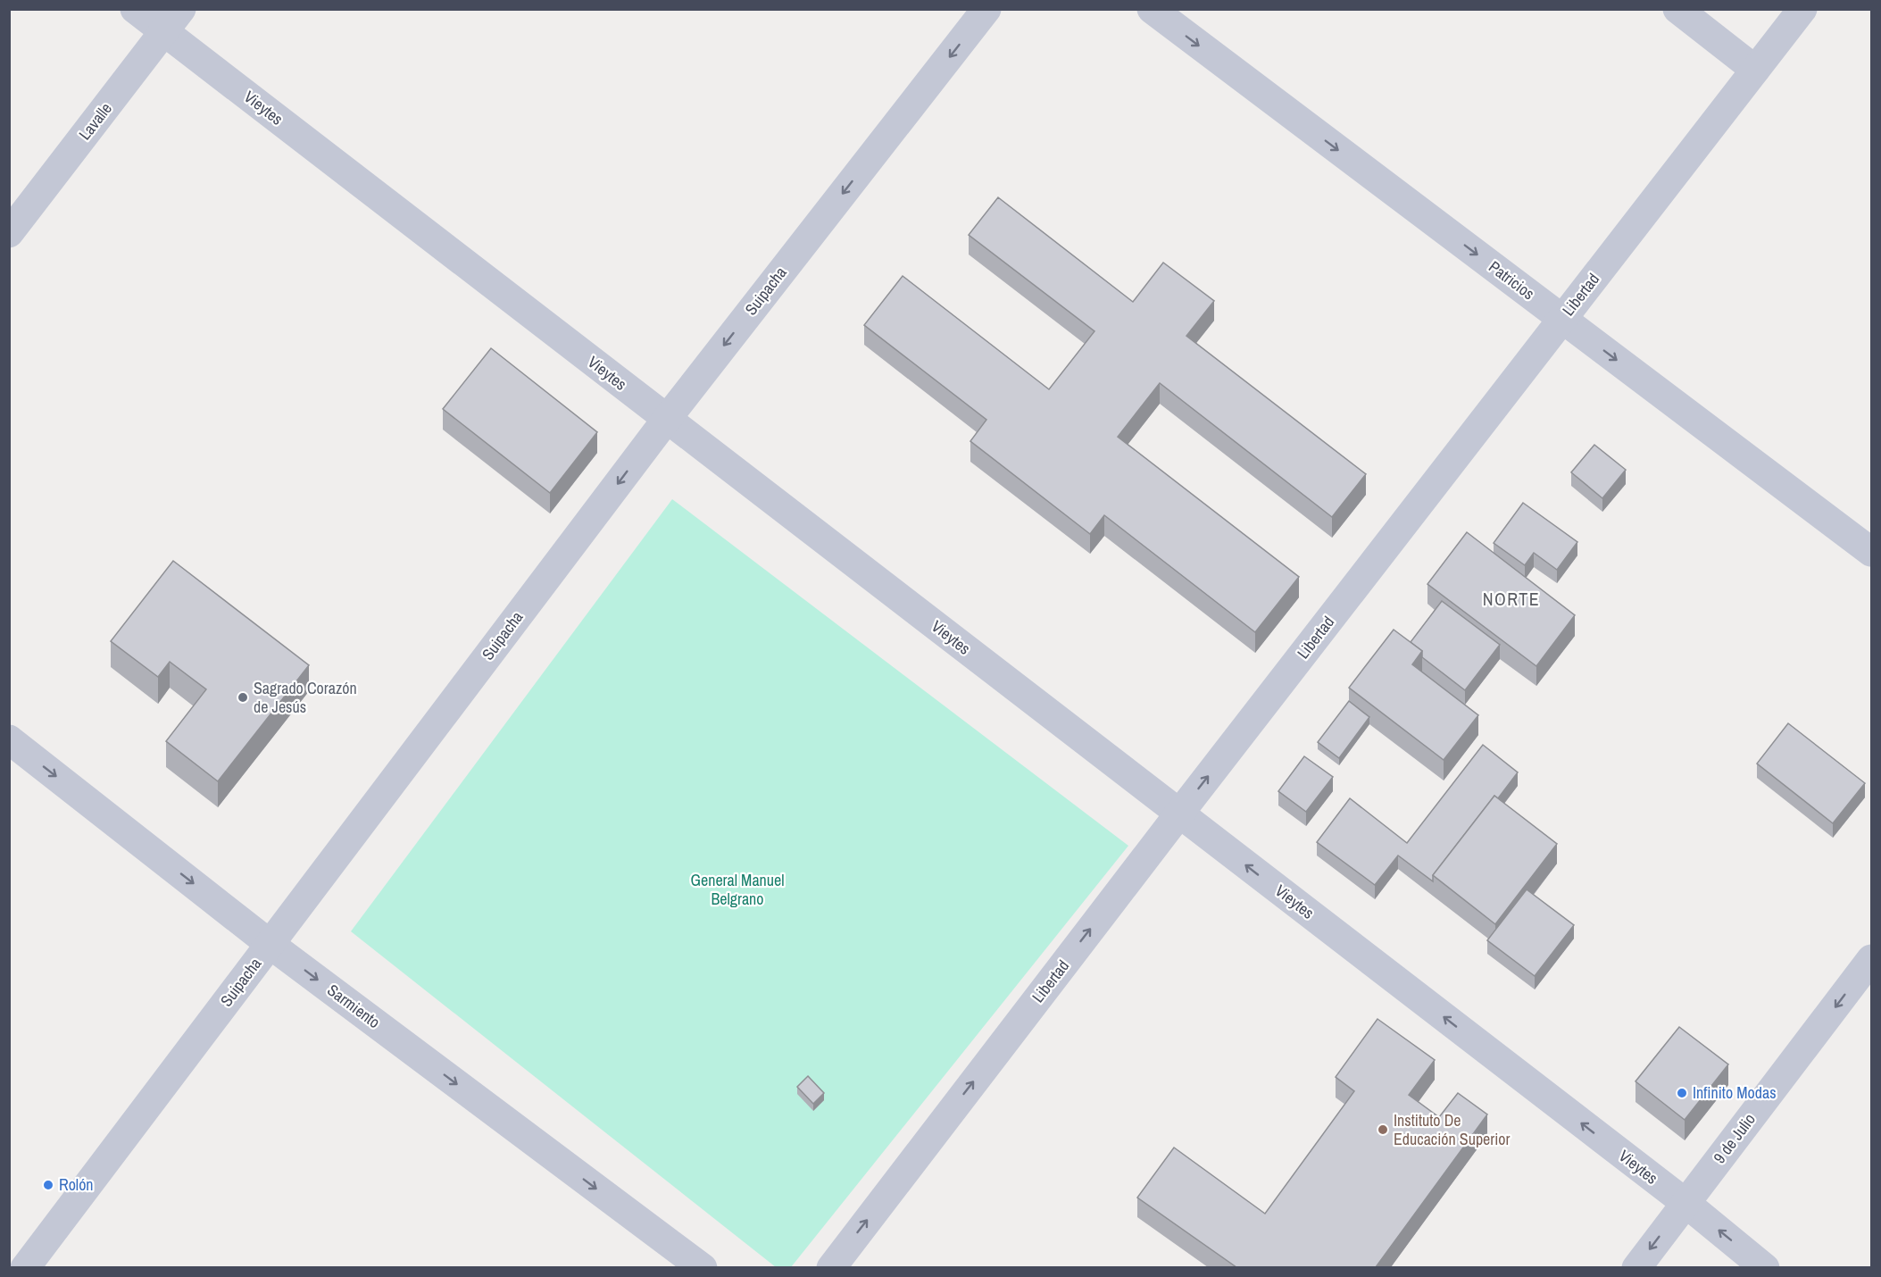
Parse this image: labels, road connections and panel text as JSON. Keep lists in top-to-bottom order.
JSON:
{
  "streets": {
    "street": [
      "Vieytes",
      "Lavalle",
      "Patricios",
      "Suipacha",
      "Libertad",
      "Sarmiento",
      "9 de Julio"
    ]
  },
  "crossings": [
    ["Vieytes", "Lavalle"],
    ["Vieytes", "Suipacha"],
    ["Vieytes", "Libertad"],
    ["Vieytes", "9 de Julio"],
    ["Patricios", "Libertad"],
    ["Suipacha", "Sarmiento"]
  ],
  "one_way": [
    "Vieytes",
    "Patricios",
    "Suipacha",
    "Libertad",
    "Sarmiento",
    "9 de Julio"
  ],
  "districts": ["NORTE"],
  "parks": ["General Manuel Belgrano"],
  "places": [
    "Sagrado Corazón de Jesús",
    "Infinito Modas",
    "Instituto De Educación Superior",
    "Rolón"
  ]
}
